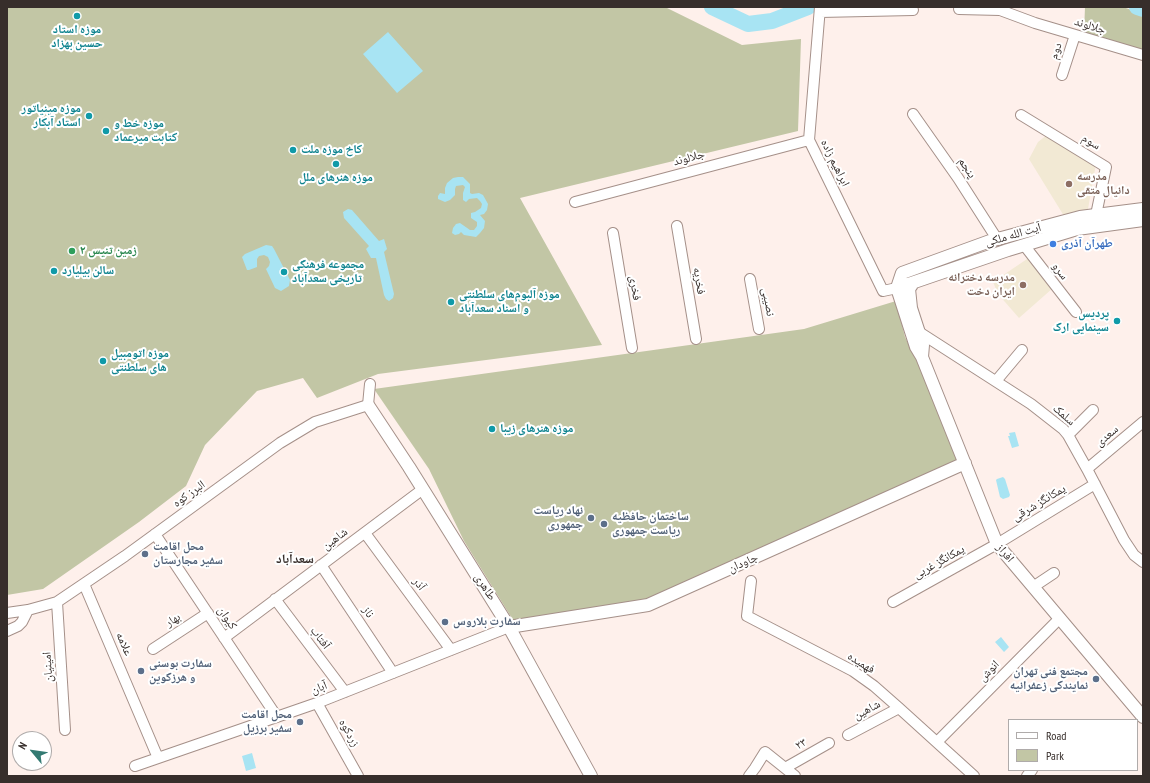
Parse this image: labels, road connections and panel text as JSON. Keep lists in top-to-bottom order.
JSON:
{
  "streets": {
    "street": [
      "جلالوند",
      "دوم",
      "سوم",
      "ابراهیم زاده",
      "پنجم",
      "آیت الله ملکی",
      "سرو",
      "فخریه",
      "فخری",
      "نصیبی",
      "سلمک",
      "سعدی",
      "البرز کوه",
      "یمکانگز شرقی",
      "شاهین",
      "افراز",
      "یمکانگز غربی",
      "جاودان",
      "آذر",
      "طاهری",
      "ناز",
      "کیوان",
      "بهار",
      "آفتاب",
      "علامه",
      "فهمیده",
      "امینیان",
      "انوش",
      "آبان",
      "زردکوه",
      "۲۳"
    ]
  },
  "crossings": [
    ["جلالوند", "دوم"],
    ["جلالوند", "ابراهیم زاده"],
    ["سوم", "آیت الله ملکی"],
    ["ابراهیم زاده", "آیت الله ملکی"],
    ["پنجم", "آیت الله ملکی"],
    ["آیت الله ملکی", "سرو"],
    ["آیت الله ملکی", "افراز"],
    ["سلمک", "سعدی"],
    ["سلمک", "یمکانگز شرقی"],
    ["سلمک", "افراز"],
    ["البرز کوه", "طاهری"],
    ["البرز کوه", "کیوان"],
    ["البرز کوه", "علامه"],
    ["البرز کوه", "امینیان"],
    ["یمکانگز شرقی", "افراز"],
    ["یمکانگز شرقی", "یمکانگز غربی"],
    ["شاهین", "آذر"],
    ["شاهین", "طاهری"],
    ["شاهین", "ناز"],
    ["شاهین", "کیوان"],
    ["شاهین", "آفتاب"],
    ["شاهین", "فهمیده"],
    ["افراز", "یمکانگز غربی"],
    ["افراز", "جاودان"],
    ["افراز", "انوش"],
    ["جاودان", "طاهری"],
    ["جاودان", "آبان"],
    ["آذر", "آبان"],
    ["طاهری", "آبان"],
    ["ناز", "آبان"],
    ["کیوان", "بهار"],
    ["کیوان", "آبان"],
    ["آفتاب", "آبان"],
    ["علامه", "آبان"],
    ["فهمیده", "انوش"],
    ["آبان", "زردکوه"]
  ],
  "districts": ["سعدآباد"],
  "places": [
    "موزه استاد حسین بهزاد",
    "موزه مینیاتور استاد آبکار",
    "موزه خط و کتابت میرعماد",
    "کاخ موزه ملت",
    "موزه هنرهای ملل",
    "مدرسه دانیال متقی",
    "طهرآن آذری",
    "زمین تنیس ۲",
    "سالن بیلیارد",
    "مجموعه فرهنگی تاریخی سعدآباد",
    "مدرسه دخترانه ایران دخت",
    "موزه آلبوم‌های سلطنتی و اسناد سعدآباد",
    "پردیس سینمایی ارگ",
    "موزه اتومبیل های سلطنتی",
    "موزه هنرهای زیبا",
    "نهاد ریاست جمهوری",
    "ساختمان حافظیه ریاست جمهوری",
    "محل اقامت سفیر مجارستان",
    "سفارت بلاروس",
    "سفارت بوسنی و هرزگوین",
    "مجتمع فنی تهران نمایندگی زعفرانیه",
    "محل اقامت سفیر برزیل"
  ],
  "legend": ["Road", "Park"],
  "north": "top left"
}
